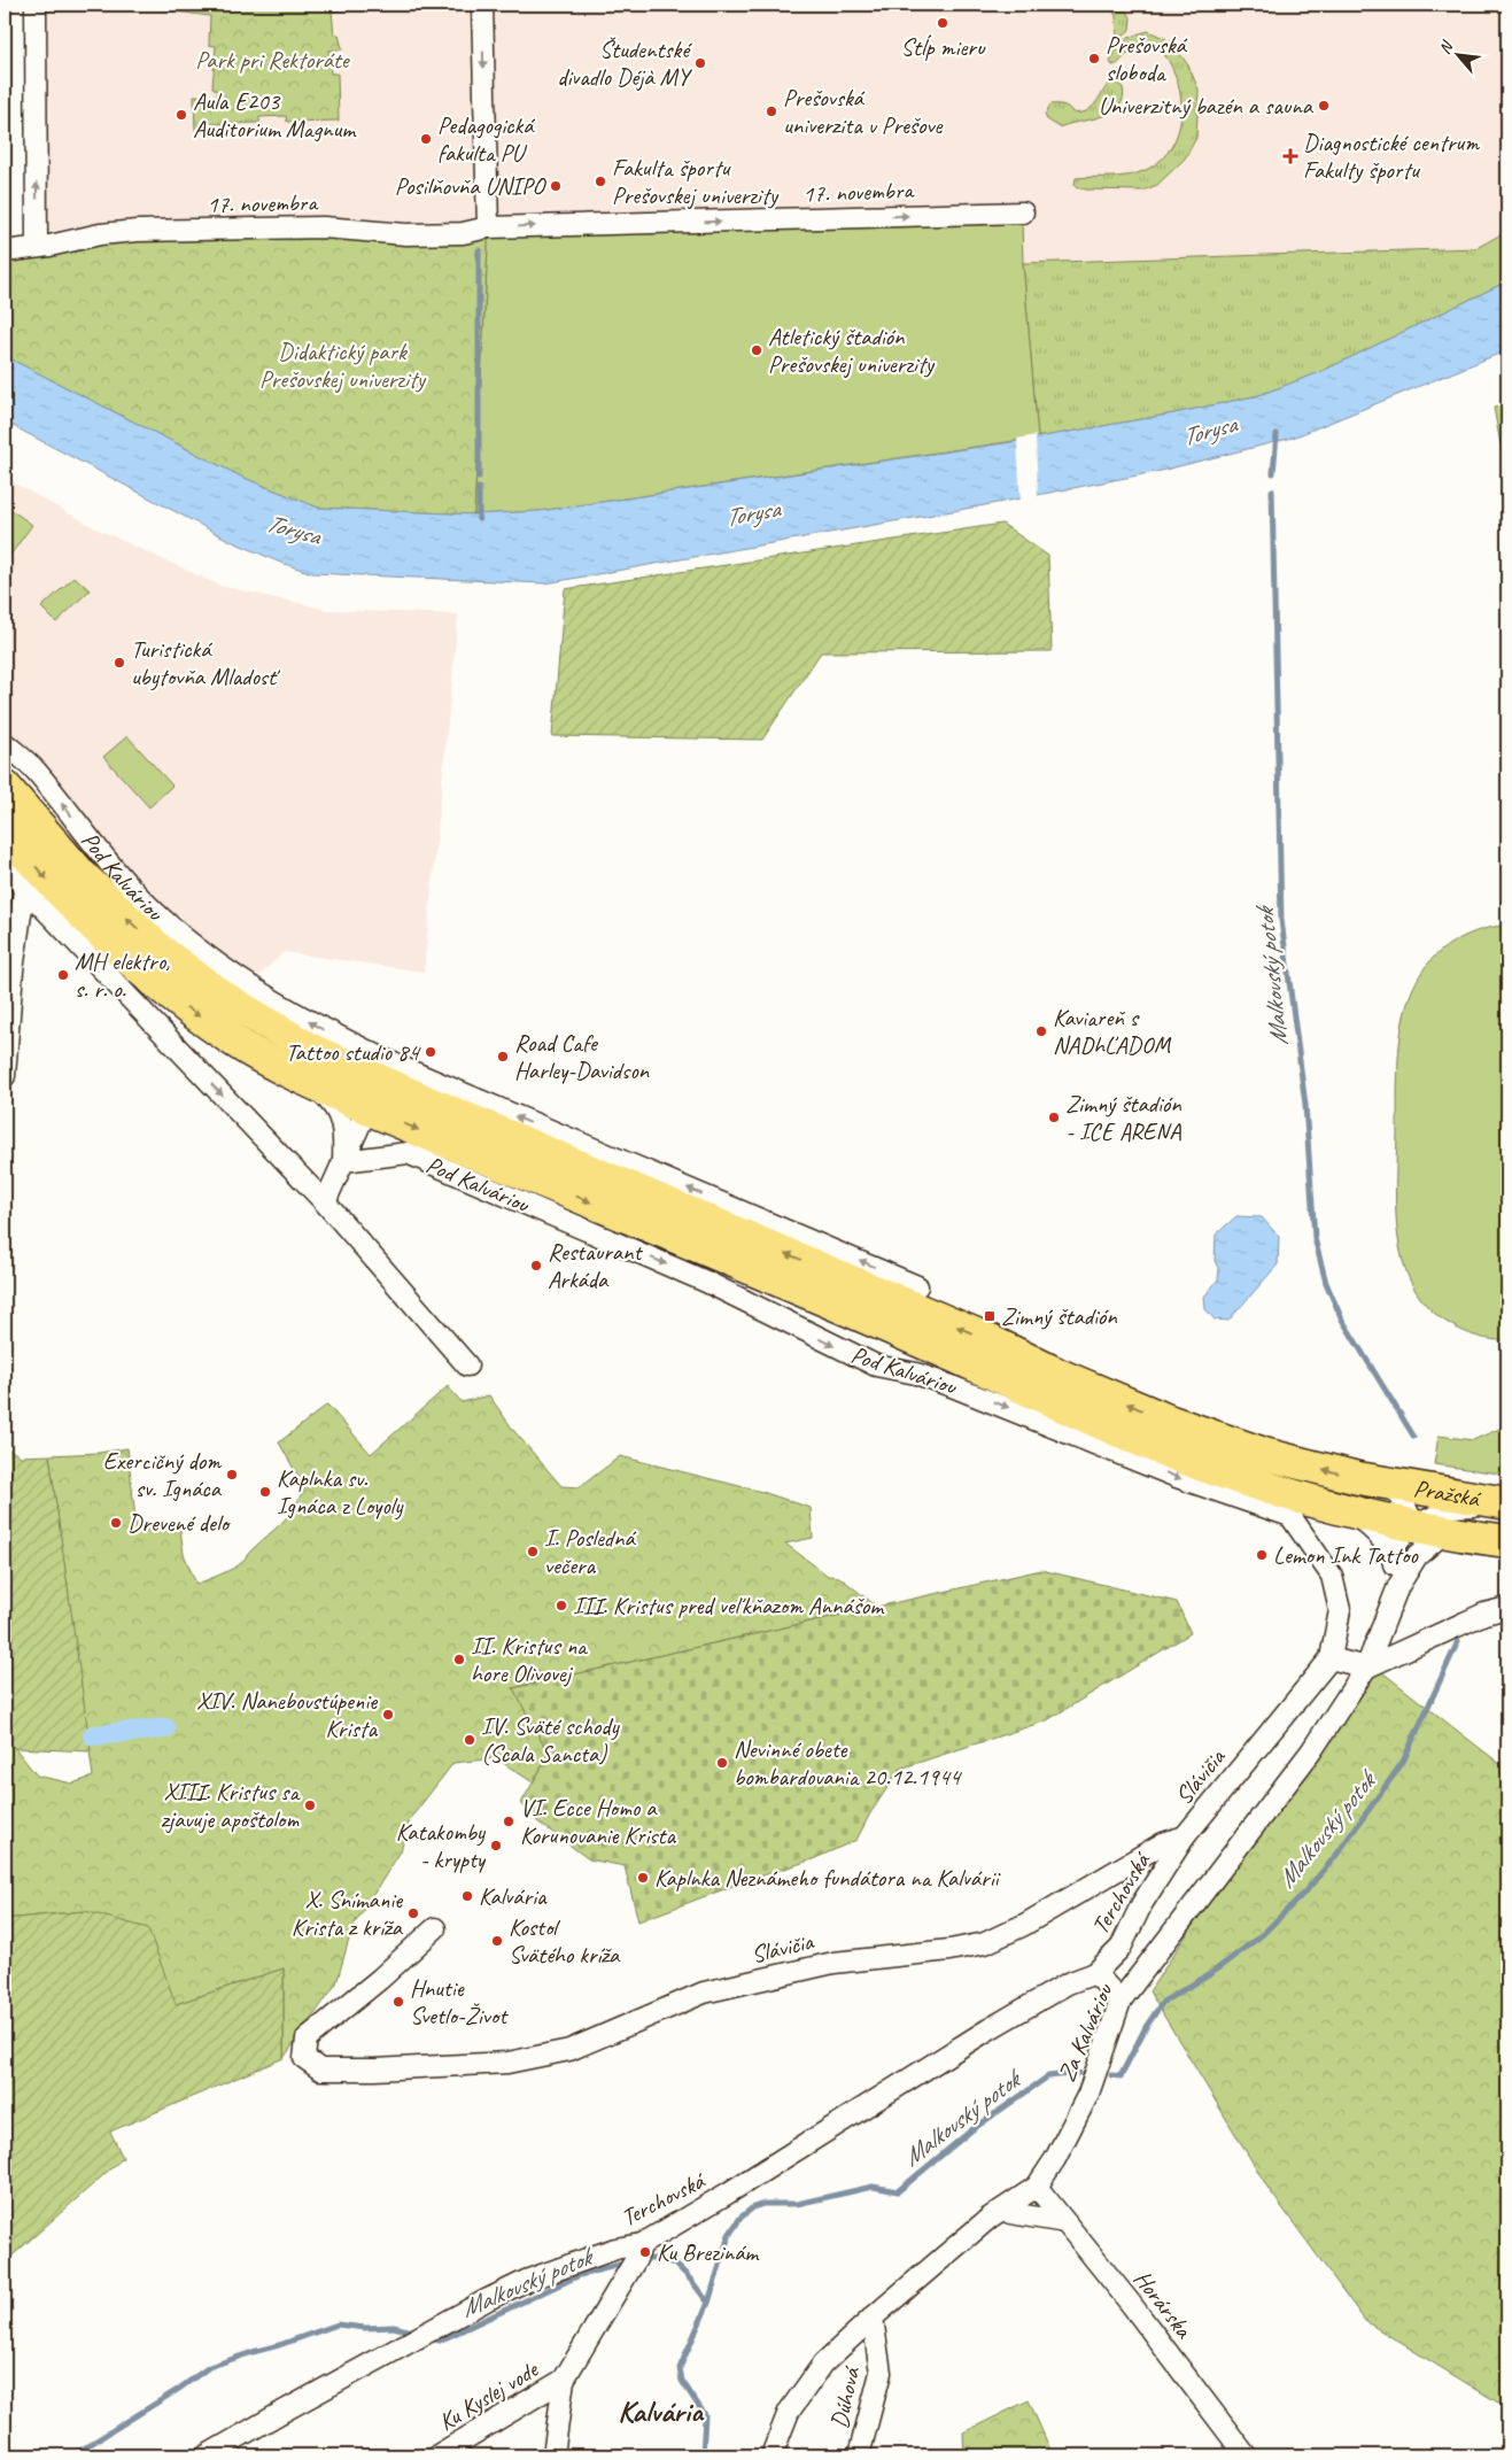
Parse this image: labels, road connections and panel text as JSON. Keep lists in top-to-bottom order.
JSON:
{
  "streets": {
    "main road": ["Pod Kalváriou", "Pražská"],
    "street": [
      "17. novembra",
      "Slávičia",
      "Terchovská",
      "Za Kalváriou",
      "Horárska",
      "Ku Kyslej vode",
      "Dúhová"
    ]
  },
  "crossings": [
    ["Pod Kalváriou", "Pražská"],
    ["Pod Kalváriou", "Slávičia"],
    ["Pod Kalváriou", "Za Kalváriou"],
    ["Pražská", "Za Kalváriou"],
    ["Slávičia", "Terchovská"],
    ["Terchovská", "Ku Kyslej vode"],
    ["Za Kalváriou", "Horárska"],
    ["Za Kalváriou", "Dúhová"]
  ],
  "one_way": ["17. novembra"],
  "districts": ["Kalvária"],
  "water": ["Torysa", "Malkovský potok"],
  "parks": ["Park pri Rektoráte", "Didaktický park Prešovskej univerzity"],
  "places": {
    "other": [
      "Stĺp mieru",
      "Prešovská sloboda",
      "Študentské divadlo Déjà MY",
      "Univerzitný bazén a sauna",
      "Prešovská univerzita v Prešove",
      "Aula E203 Auditorium Magnum",
      "Pedagogická fakulta PU",
      "Fakulta športu Prešovskej univerzity",
      "Posilňovňa UNIPO",
      "Atletický štadión Prešovskej univerzity",
      "Turistická ubytovňa Mladosť",
      "MH elektro, s. r. o.",
      "Kaviareň s NADhĽADOM",
      "Tattoo studio 84",
      "Road Cafe Harley-Davidson",
      "Zimný štadión - ICE ARENA",
      "Restaurant Arkáda",
      "Exercičný dom sv. Ignáca",
      "Kaplnka sv. Ignáca z Loyoly",
      "Drevené delo",
      "I. Posledná večera",
      "Lemon Ink Tattoo",
      "III. Kristus pred veľkňazom Annášom",
      "II. Kristus na hore Olivovej",
      "XIV. Nanebovstúpenie Krista",
      "IV. Sväté schody (Scala Sancta)",
      "Nevinné obete bombardovania 20.12.1944",
      "XIII. Kristus sa zjavuje apoštolom",
      "VI. Ecce Homo a Korunovanie Krista",
      "Katakomby - krypty",
      "Kaplnka Neznámeho fundátora na Kalvárii",
      "Kalvária",
      "X. Snímanie Krista z kríža",
      "Kostol Svätého kríža",
      "Hnutie Svetlo-Život",
      "Ku Brezinám"
    ],
    "health": ["Diagnostické centrum Fakulty športu"],
    "transit": ["Zimný štadión"]
  },
  "north": "top left"
}
